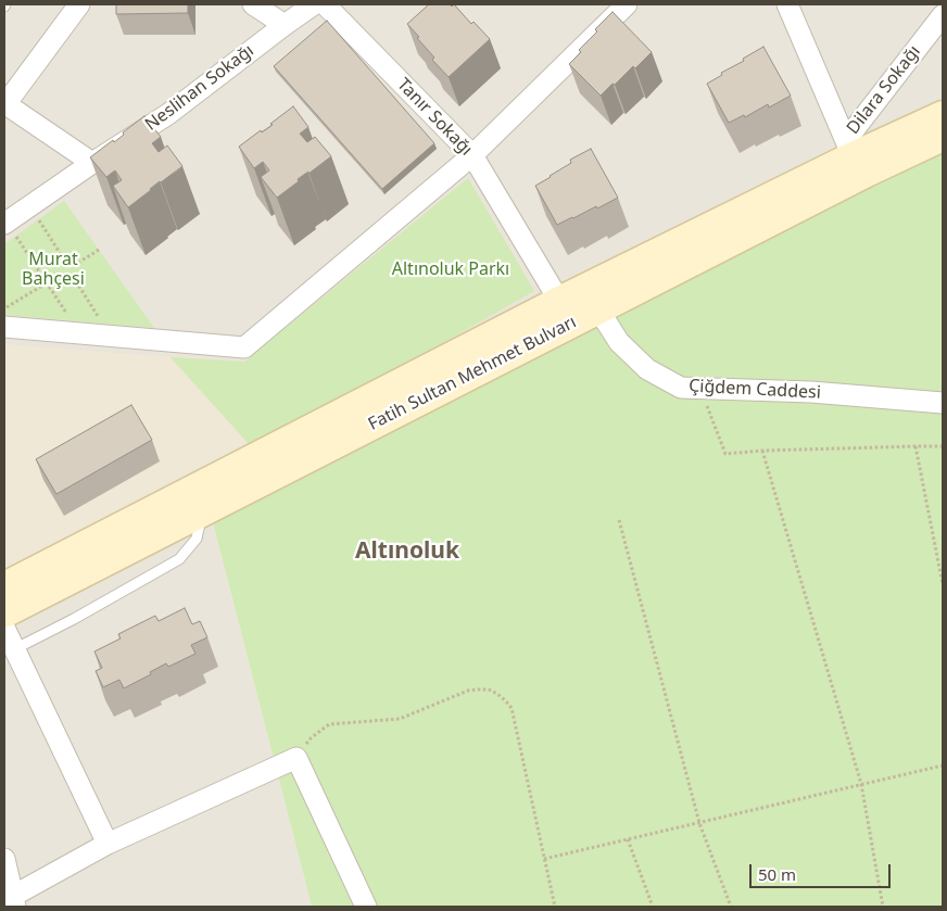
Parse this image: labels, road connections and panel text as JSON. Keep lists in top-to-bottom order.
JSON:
{
  "streets": {
    "main road": ["Fatih Sultan Mehmet Bulvarı"],
    "street": [
      "Neslihan Sokağı",
      "Dilara Sokağı",
      "Tanır Sokağı",
      "Çiğdem Caddesi"
    ]
  },
  "crossings": [
    ["Dilara Sokağı", "Fatih Sultan Mehmet Bulvarı"],
    ["Tanır Sokağı", "Fatih Sultan Mehmet Bulvarı"],
    ["Fatih Sultan Mehmet Bulvarı", "Çiğdem Caddesi"]
  ],
  "districts": ["Altınoluk"],
  "parks": ["Murat Bahçesi", "Altınoluk Parkı"],
  "scale_bar": "50 m"
}
